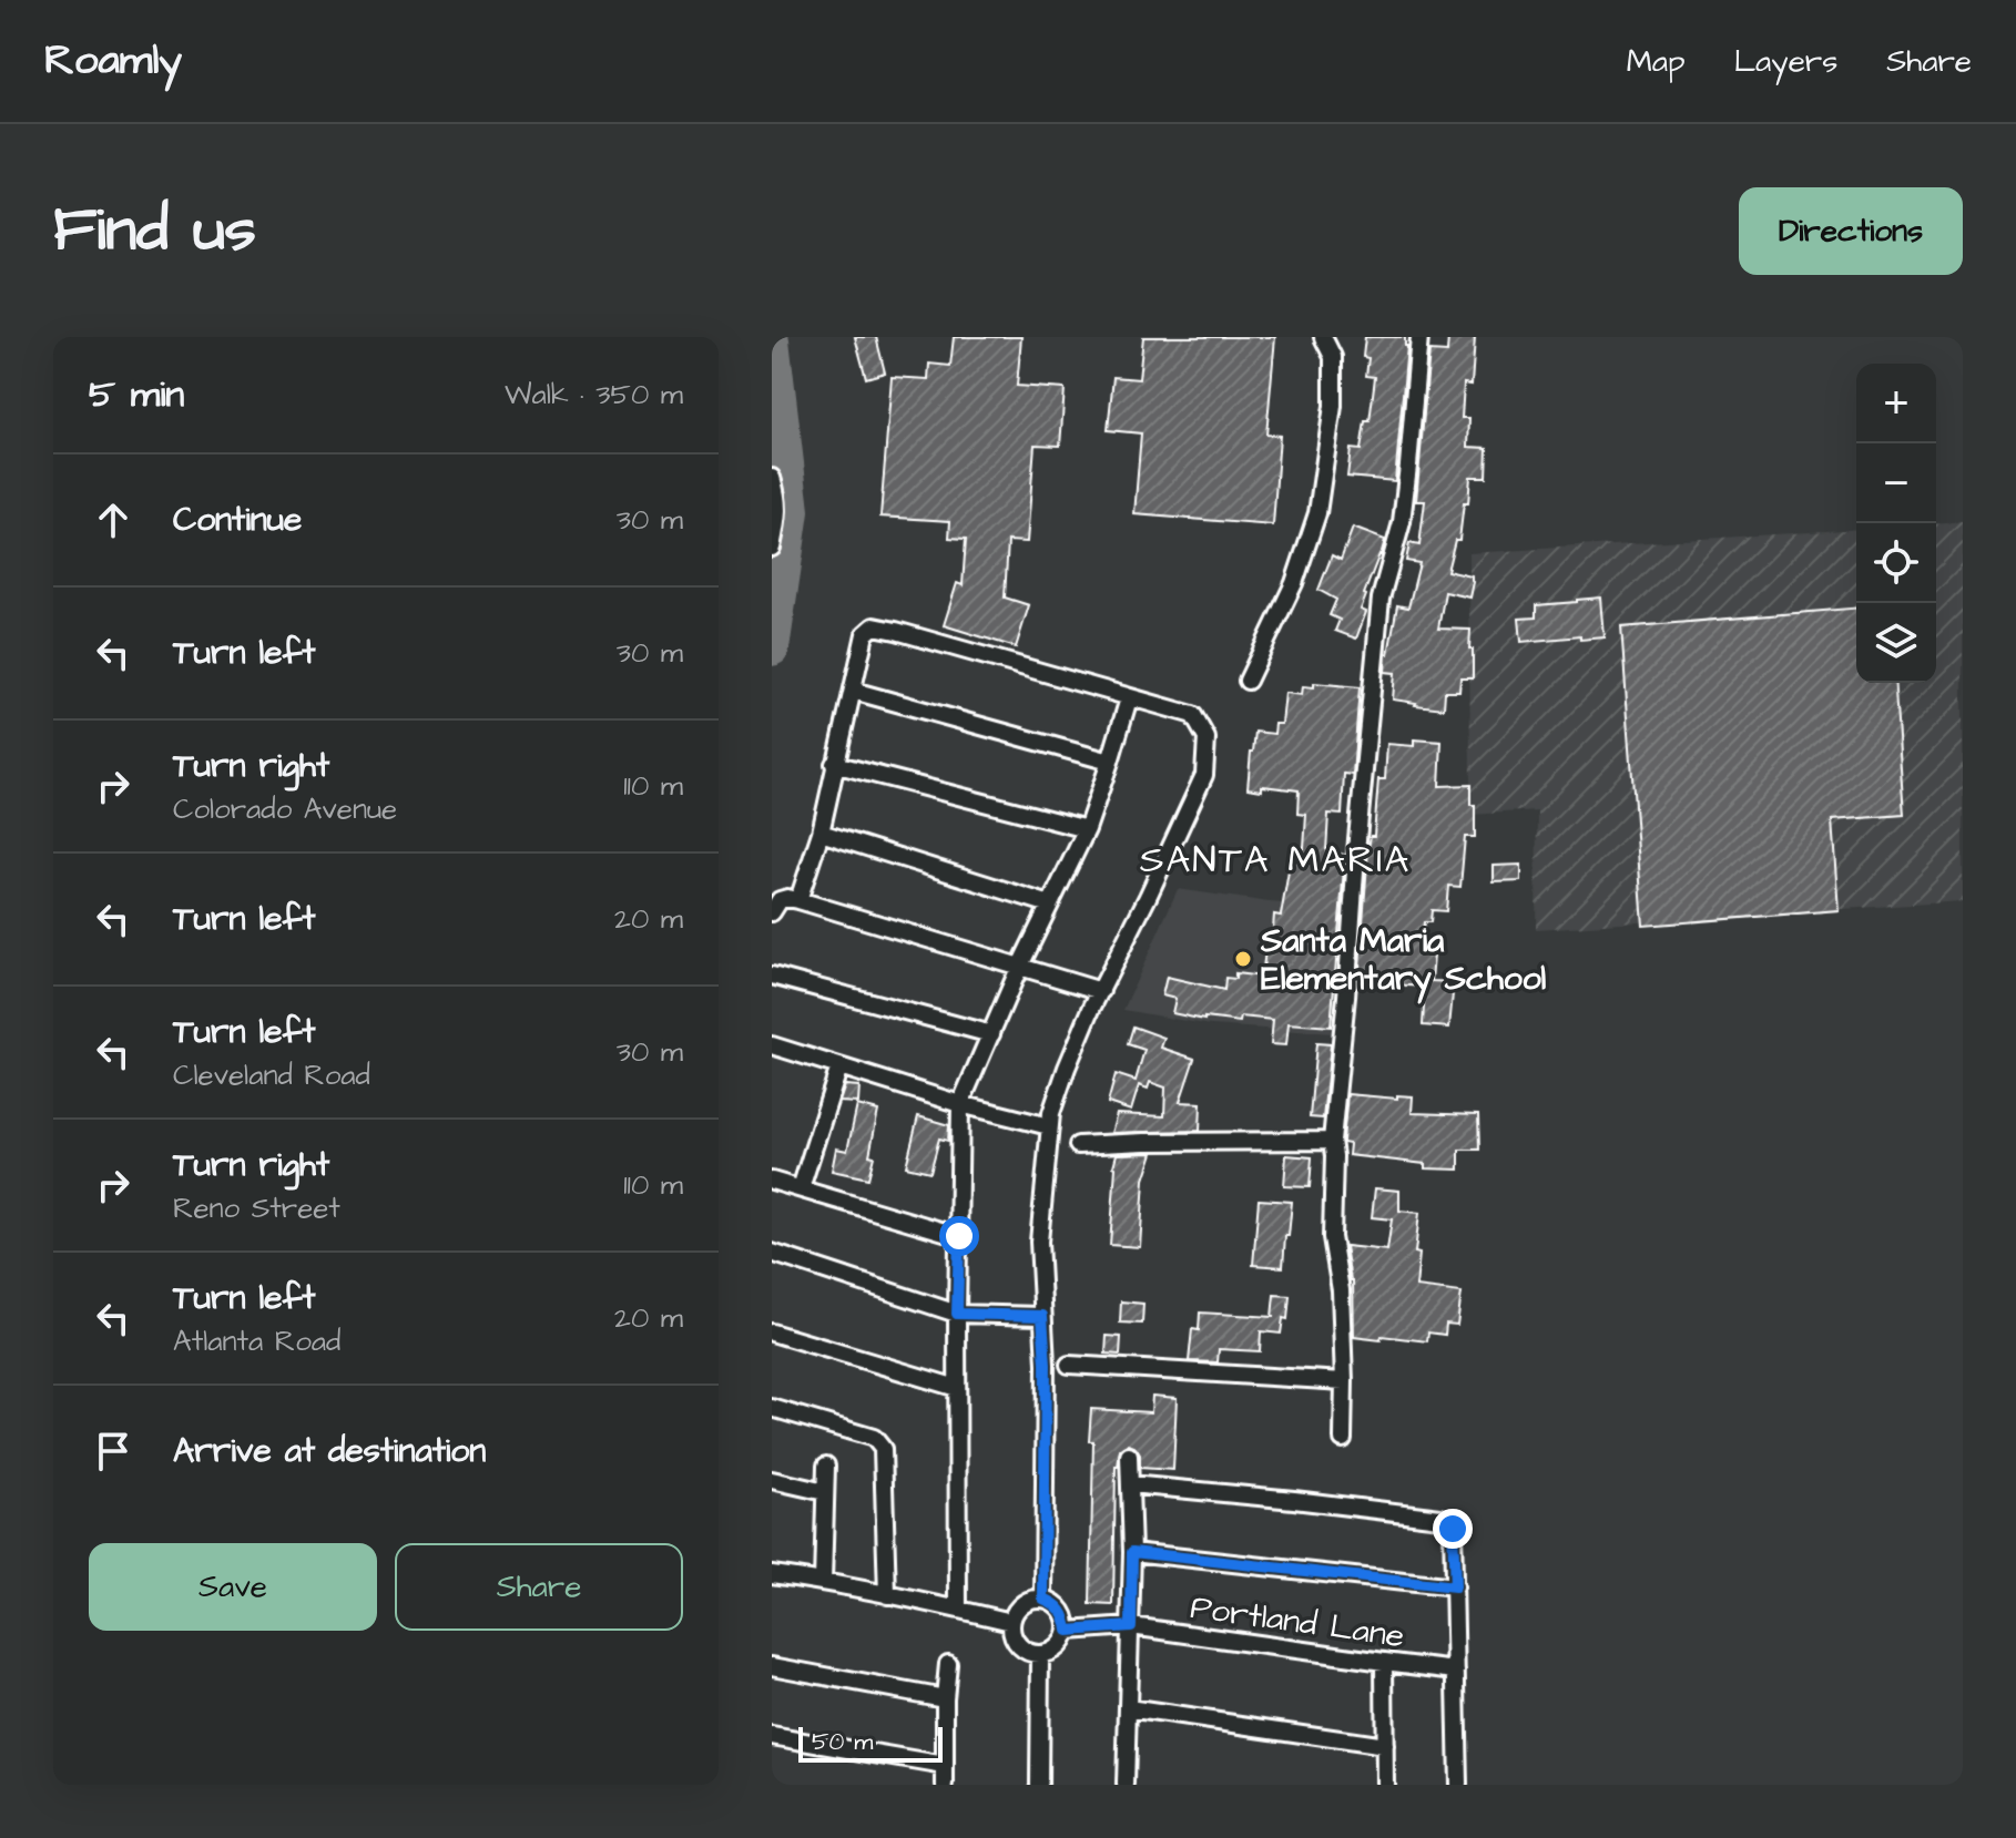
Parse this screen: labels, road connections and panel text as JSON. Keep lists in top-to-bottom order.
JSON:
{
  "streets": {
    "street": ["Portland Lane"]
  },
  "districts": ["SANTA MARIA"],
  "places": ["Santa Maria Elementary School"],
  "scale_bar": "50 m",
  "page": {
    "header": "Roamly",
    "nav": ["Map", "Layers", "Share"],
    "title": "Find us",
    "buttons": [
      "Directions",
      ["Save", "Share"]
    ],
    "heading": ["5 min", "Walk · 350 m"],
    "map_buttons": ["+", "−"],
    "list": [
      ["Continue", "30 m"],
      ["Turn left", "30 m"],
      ["Turn right", "Colorado Avenue", "110 m"],
      ["Turn left", "20 m"],
      ["Turn left", "Cleveland Road", "30 m"],
      ["Turn right", "Reno Street", "110 m"],
      ["Turn left", "Atlanta Road", "20 m"],
      "Arrive at destination"
    ],
    "scale": "50 m"
  }
}
